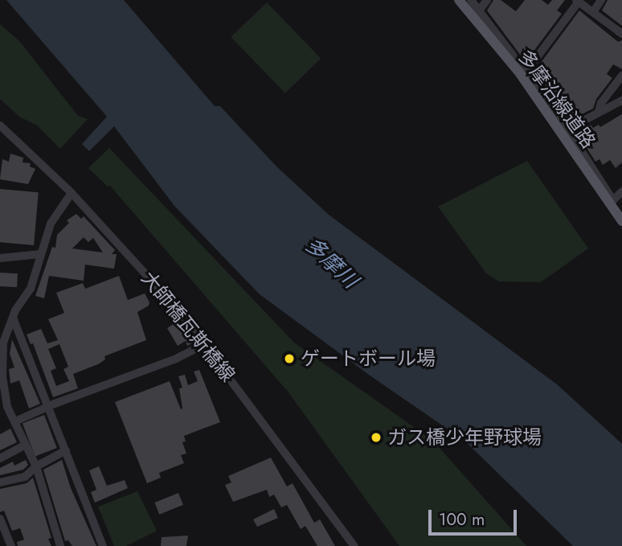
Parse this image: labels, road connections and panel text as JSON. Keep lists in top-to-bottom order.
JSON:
{
  "streets": {
    "main road": ["多摩沿線道路"],
    "street": ["大師橋瓦斯橋線"]
  },
  "water": ["多摩川"],
  "places": ["ゲートボール場", "ガス橋少年野球場"],
  "scale_bar": "100 m"
}
